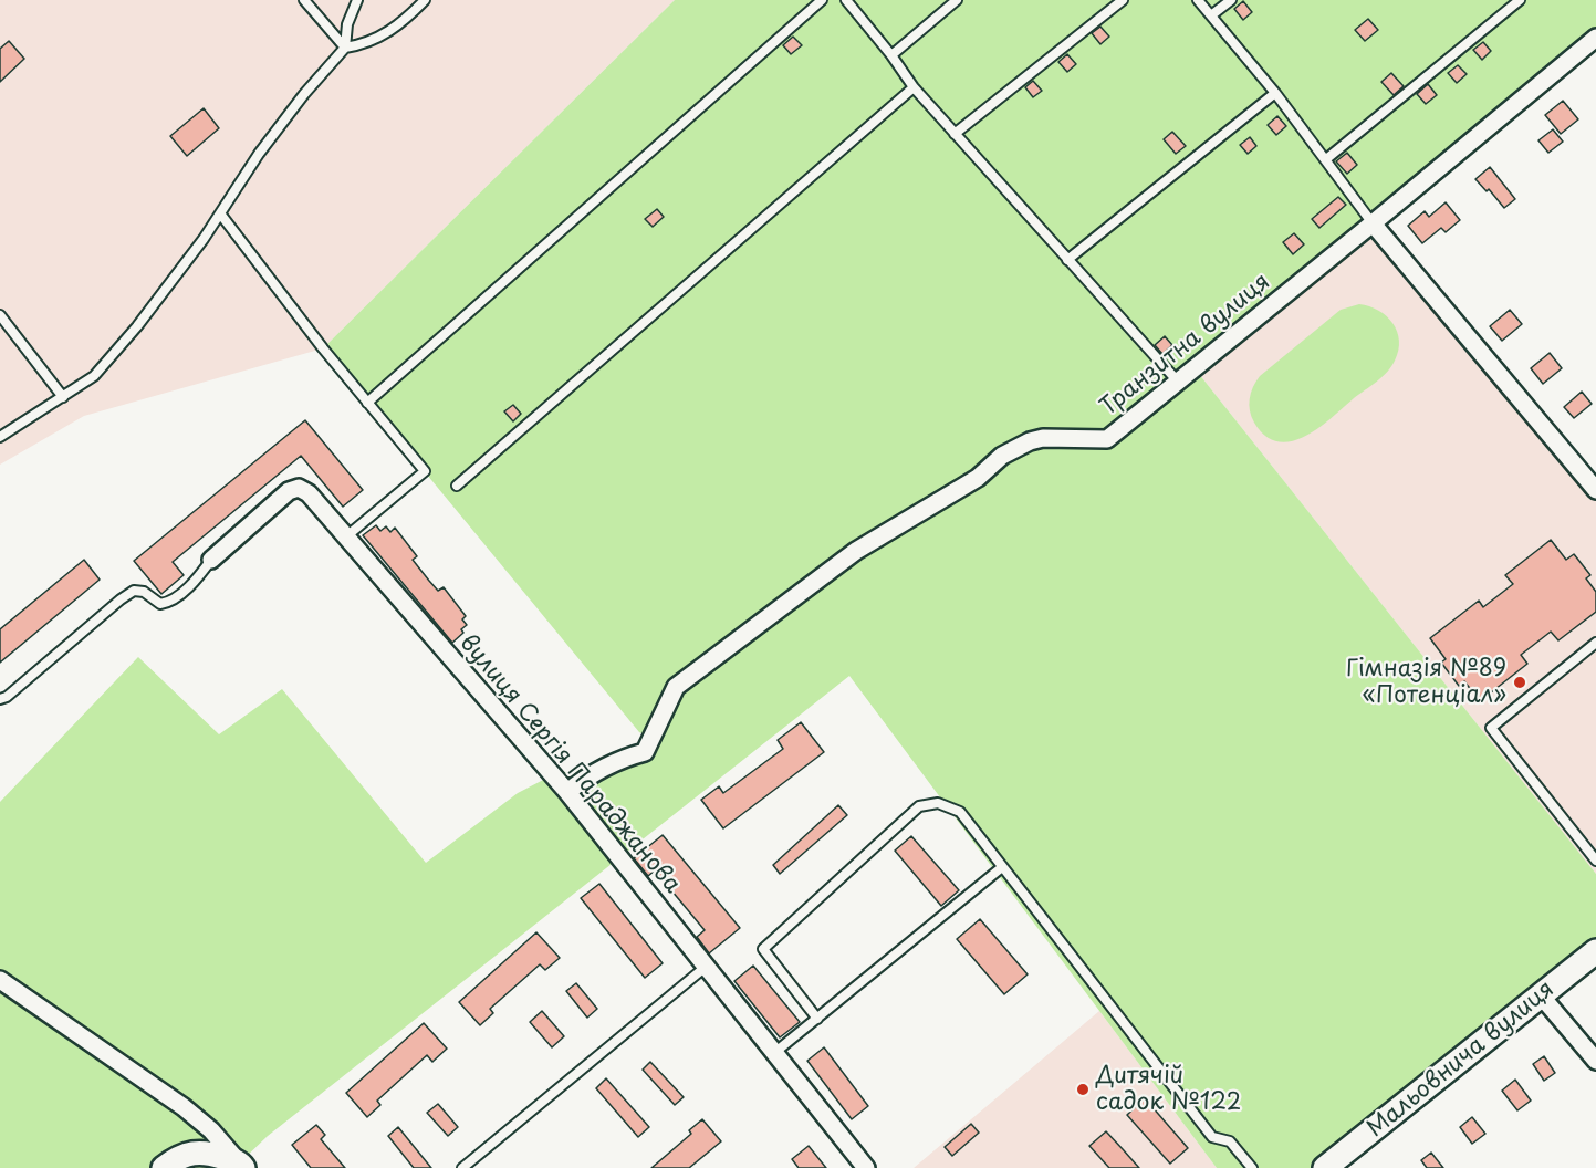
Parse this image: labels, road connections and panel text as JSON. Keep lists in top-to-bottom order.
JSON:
{
  "streets": {
    "street": ["Транзитна вулиця", "вулиця Сергія Параджанова", "Мальовнича вулиця"]
  },
  "crossings": [
    ["Транзитна вулиця", "вулиця Сергія Параджанова"]
  ],
  "places": ["Гімназія №89 «Потенціал»", "Дитячій садок №122"]
}
